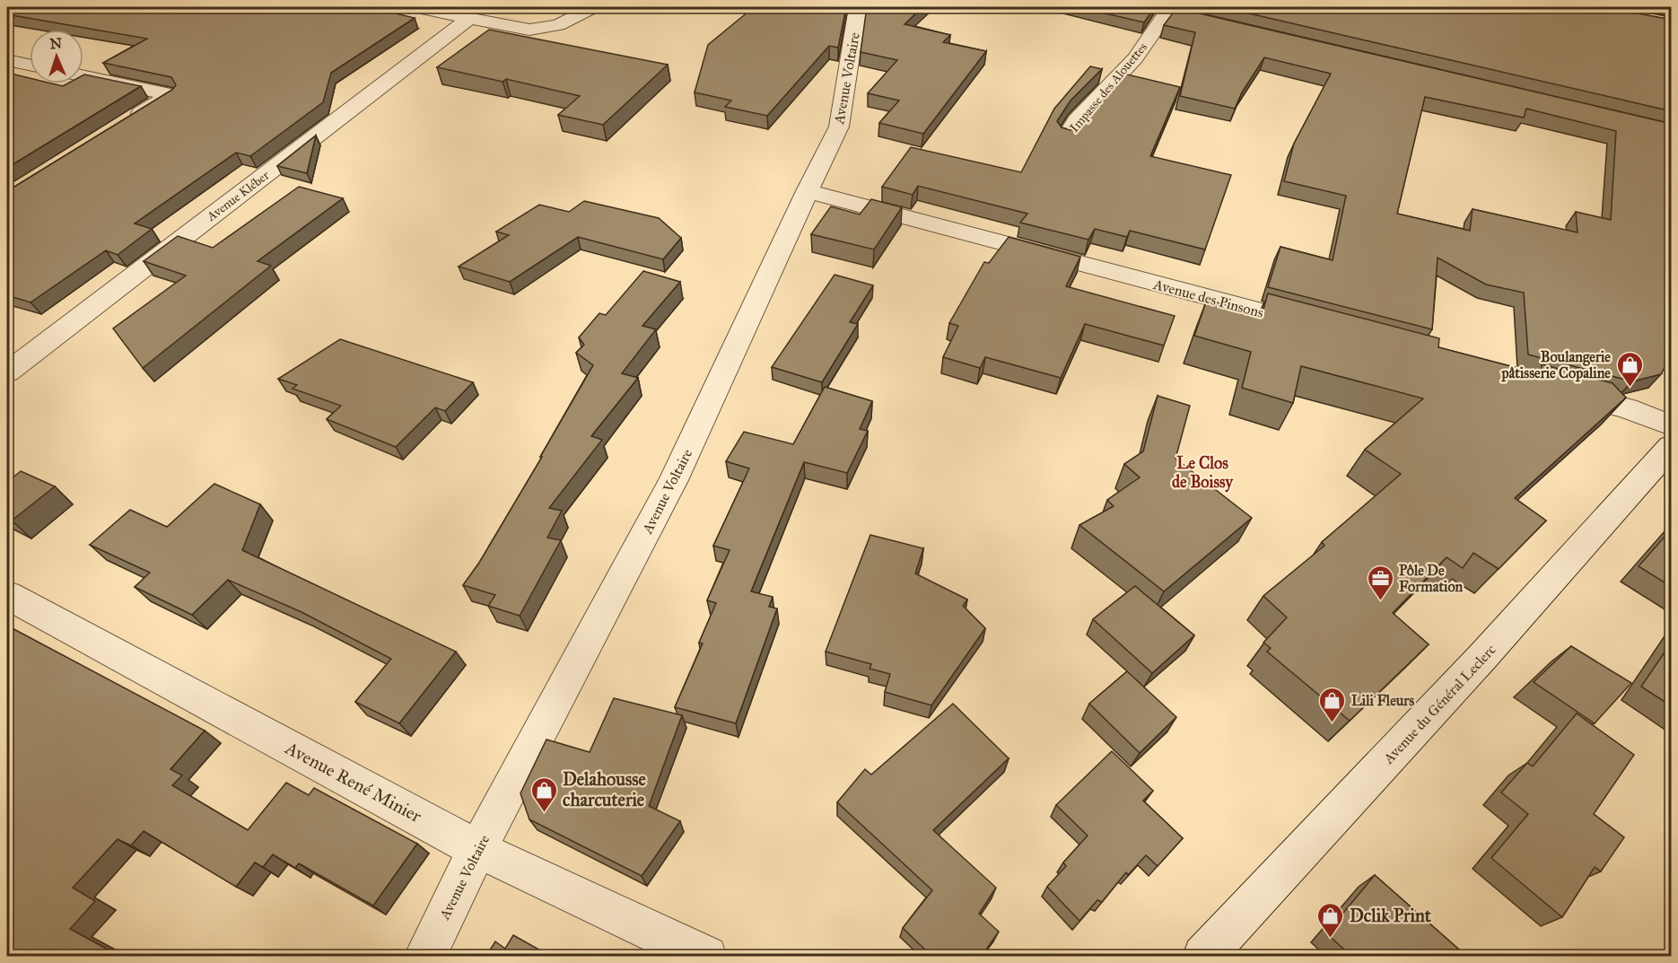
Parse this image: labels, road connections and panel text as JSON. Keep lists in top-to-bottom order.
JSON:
{
  "streets": {
    "street": [
      "Avenue Voltaire",
      "Impasse des Alouettes",
      "Avenue Kléber",
      "Avenue des Pinsons",
      "Avenue du Général Leclerc",
      "Avenue René Minier"
    ]
  },
  "crossings": [
    ["Avenue Voltaire", "Avenue des Pinsons"],
    ["Avenue Voltaire", "Avenue René Minier"]
  ],
  "districts": ["Le Clos de Boissy"],
  "places": {
    "shop": [
      "Boulangerie pâtisserie Copaline",
      "Lili Fleurs",
      "Delahousse charcuterie",
      "Dclik Print"
    ],
    "office": ["Pôle De Formation"]
  },
  "north": "top"
}
